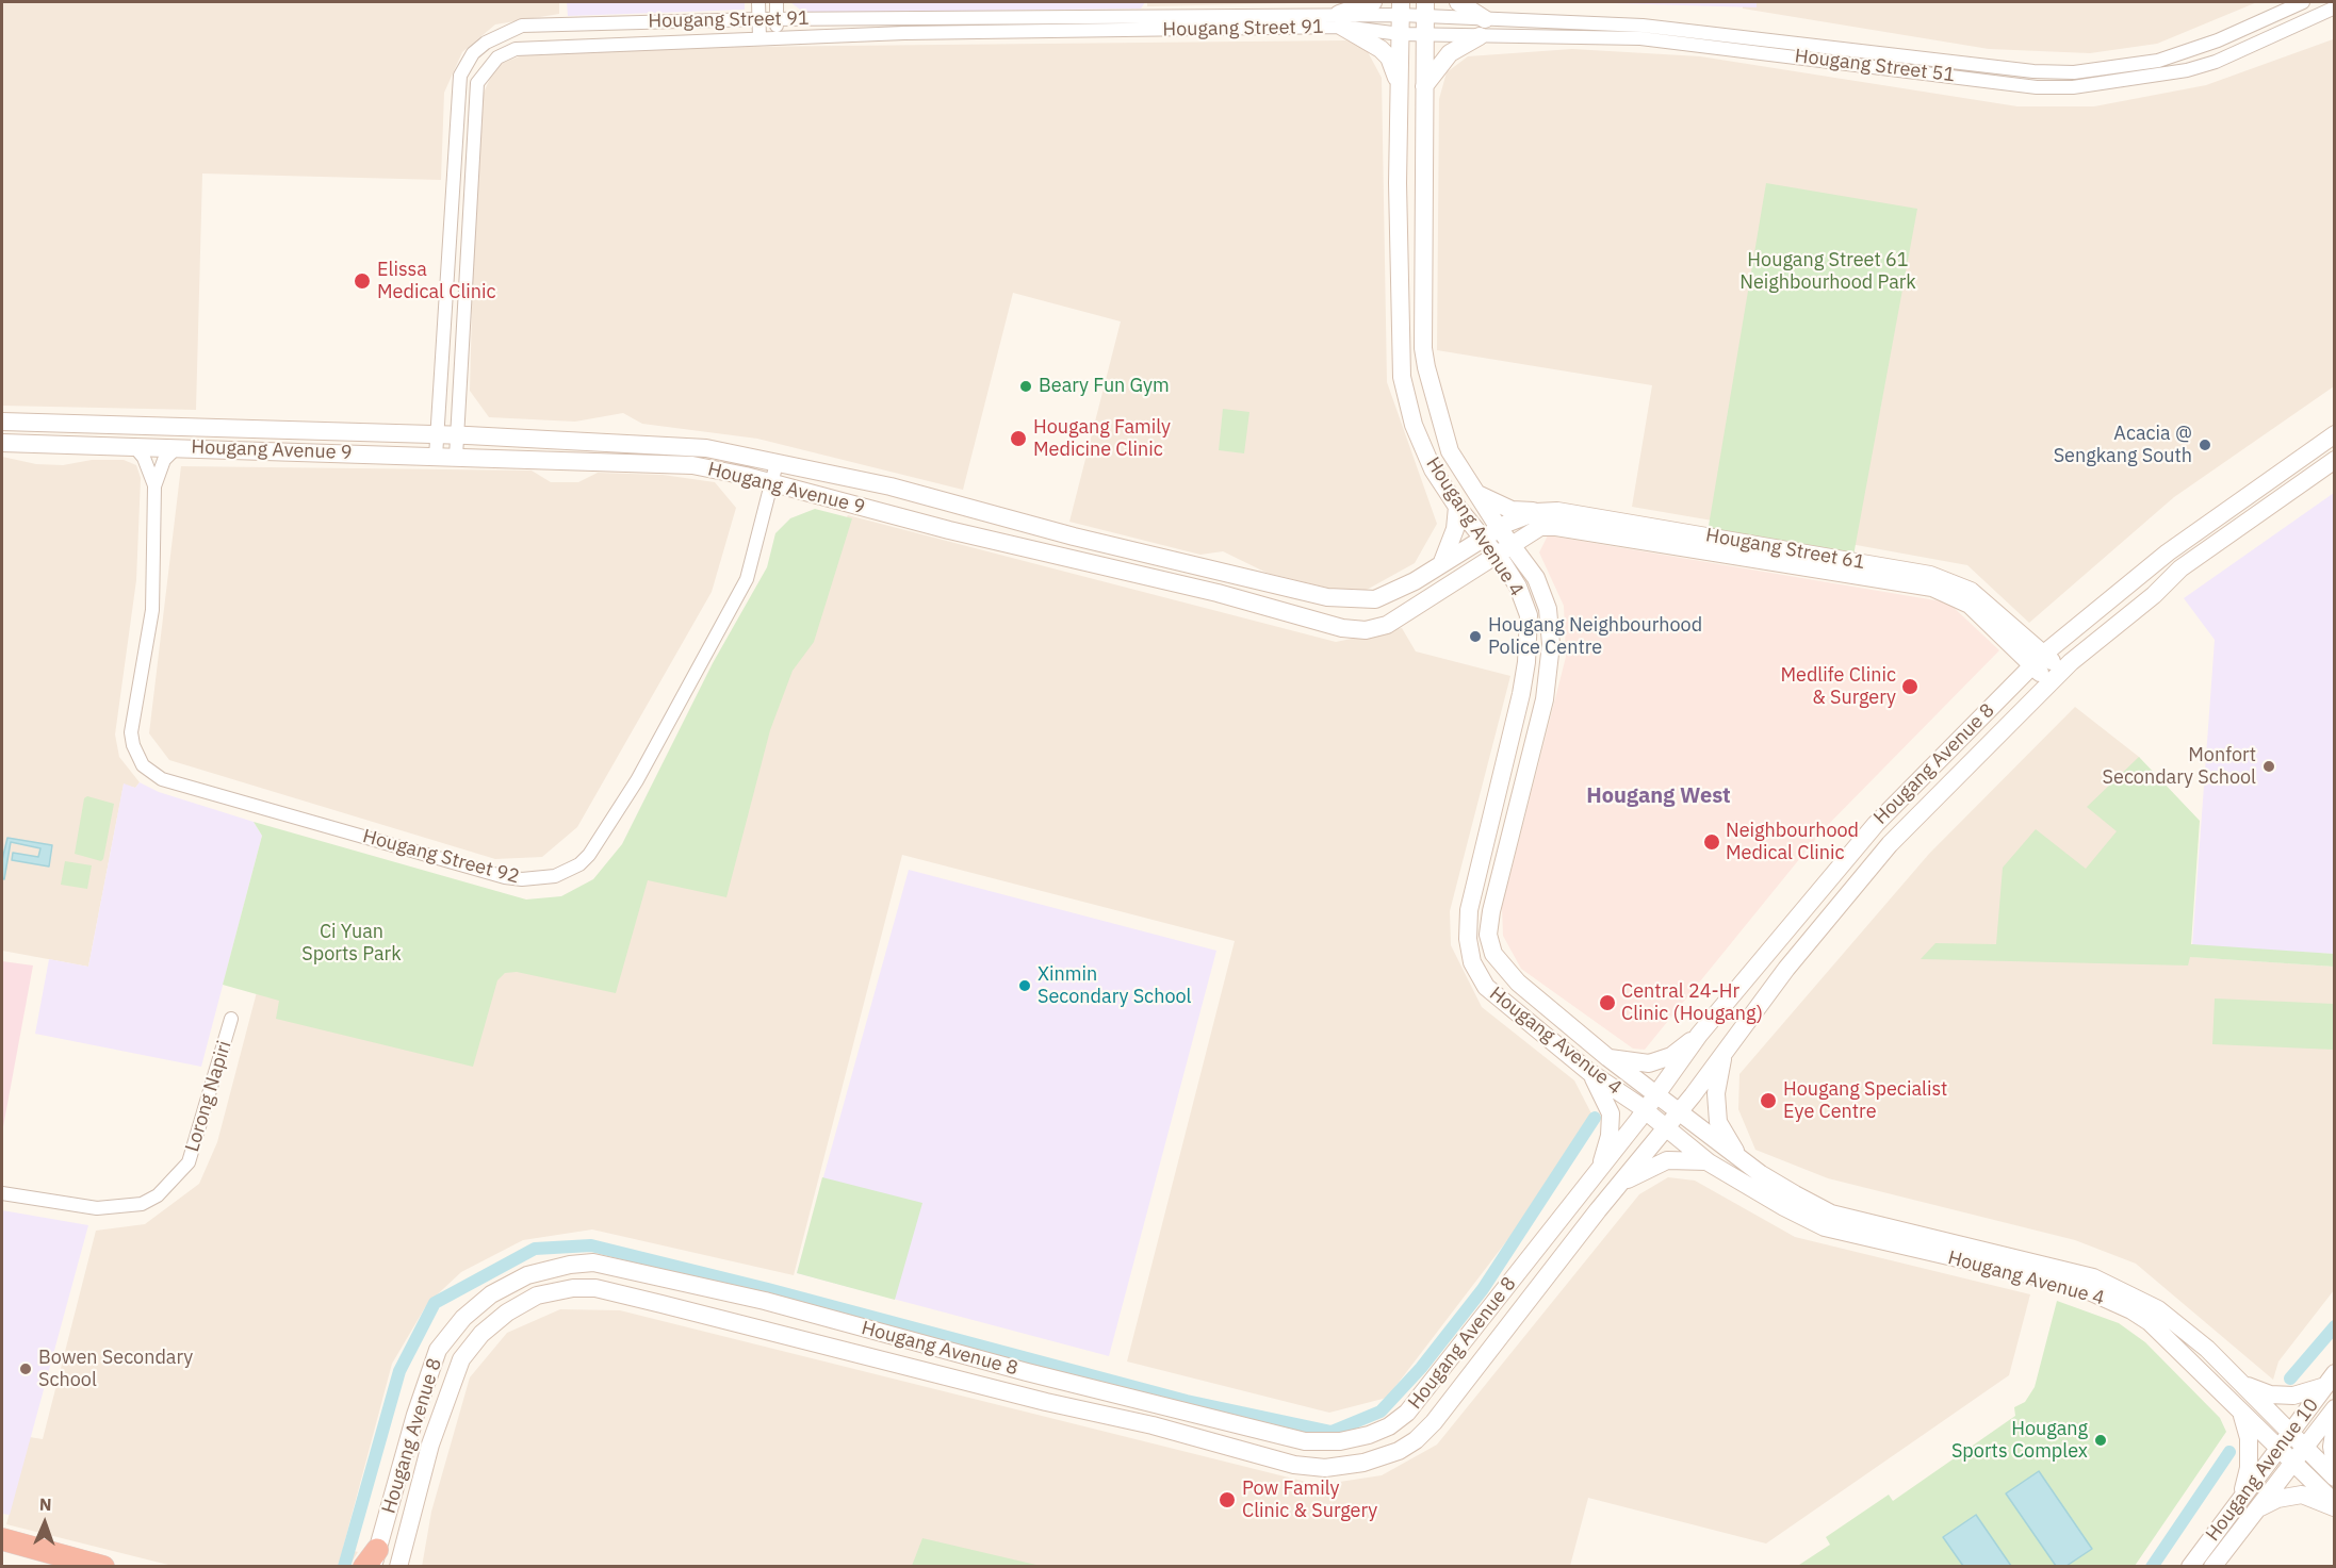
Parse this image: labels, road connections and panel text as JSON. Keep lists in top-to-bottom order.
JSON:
{
  "streets": {
    "street": [
      "Hougang Street 91",
      "Hougang Street 51",
      "Hougang Avenue 9",
      "Hougang Avenue 4",
      "Hougang Street 61",
      "Hougang Avenue 8",
      "Hougang Street 92",
      "Lorong Napiri",
      "Hougang Avenue 10"
    ]
  },
  "crossings": [
    ["Hougang Street 91", "Hougang Street 51"],
    ["Hougang Street 91", "Hougang Avenue 9"],
    ["Hougang Street 91", "Hougang Avenue 4"],
    ["Hougang Street 51", "Hougang Avenue 4"],
    ["Hougang Avenue 9", "Hougang Avenue 4"],
    ["Hougang Avenue 9", "Hougang Street 61"],
    ["Hougang Avenue 9", "Hougang Street 92"],
    ["Hougang Avenue 4", "Hougang Street 61"],
    ["Hougang Avenue 4", "Hougang Avenue 8"],
    ["Hougang Avenue 4", "Hougang Avenue 10"],
    ["Hougang Street 61", "Hougang Avenue 8"]
  ],
  "districts": ["Hougang West"],
  "parks": ["Hougang Street 61 Neighbourhood Park", "Ci Yuan Sports Park"],
  "places": [
    "Elissa Medical Clinic",
    "Beary Fun Gym",
    "Hougang Family Medicine Clinic",
    "Acacia @ Sengkang South",
    "Hougang Neighbourhood Police Centre",
    "Medlife Clinic & Surgery",
    "Monfort Secondary School",
    "Neighbourhood Medical Clinic",
    "Xinmin Secondary School",
    "Central 24-Hr Clinic (Hougang)",
    "Hougang Specialist Eye Centre",
    "Bowen Secondary School",
    "Hougang Sports Complex",
    "Pow Family Clinic & Surgery"
  ],
  "north": "top"
}
